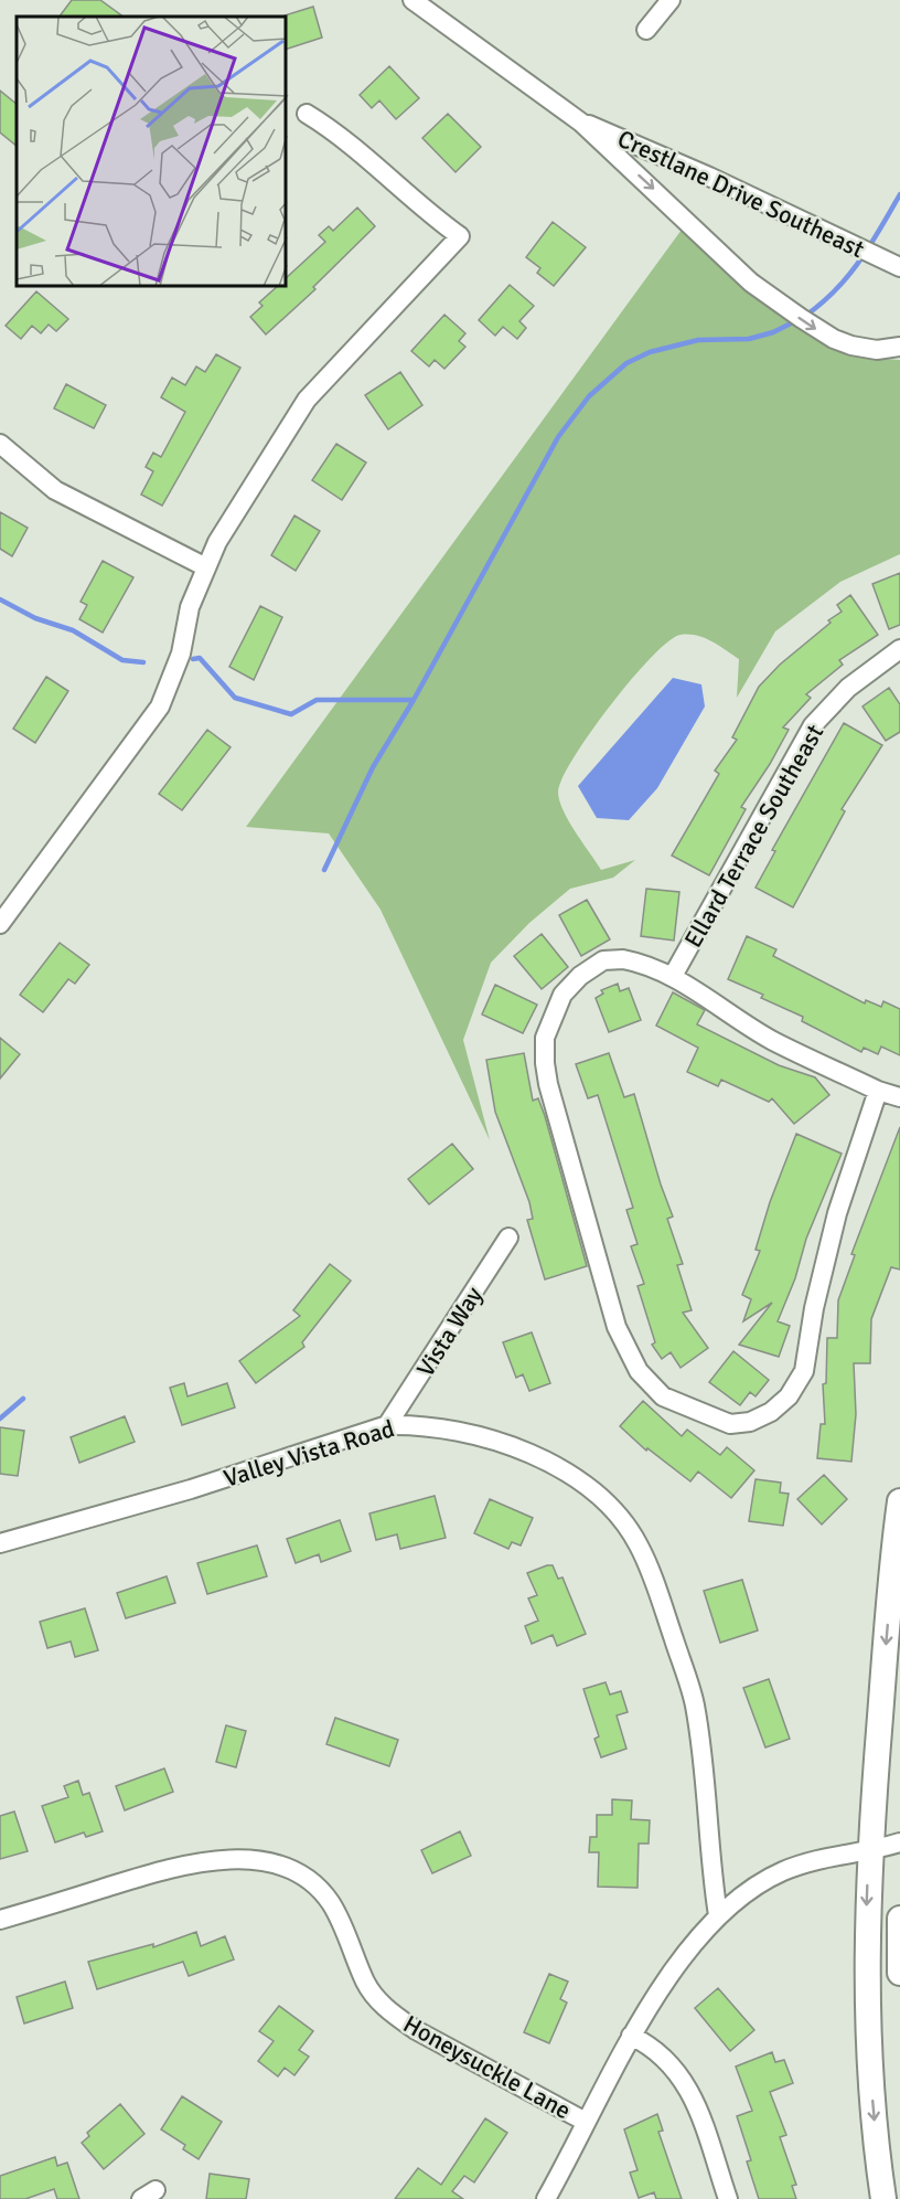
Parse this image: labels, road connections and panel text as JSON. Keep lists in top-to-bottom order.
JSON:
{
  "streets": {
    "street": [
      "Crestlane Drive Southeast",
      "Ellard Terrace Southeast",
      "Vista Way",
      "Valley Vista Road",
      "Honeysuckle Lane"
    ]
  },
  "crossings": [
    ["Vista Way", "Valley Vista Road"]
  ]
}
